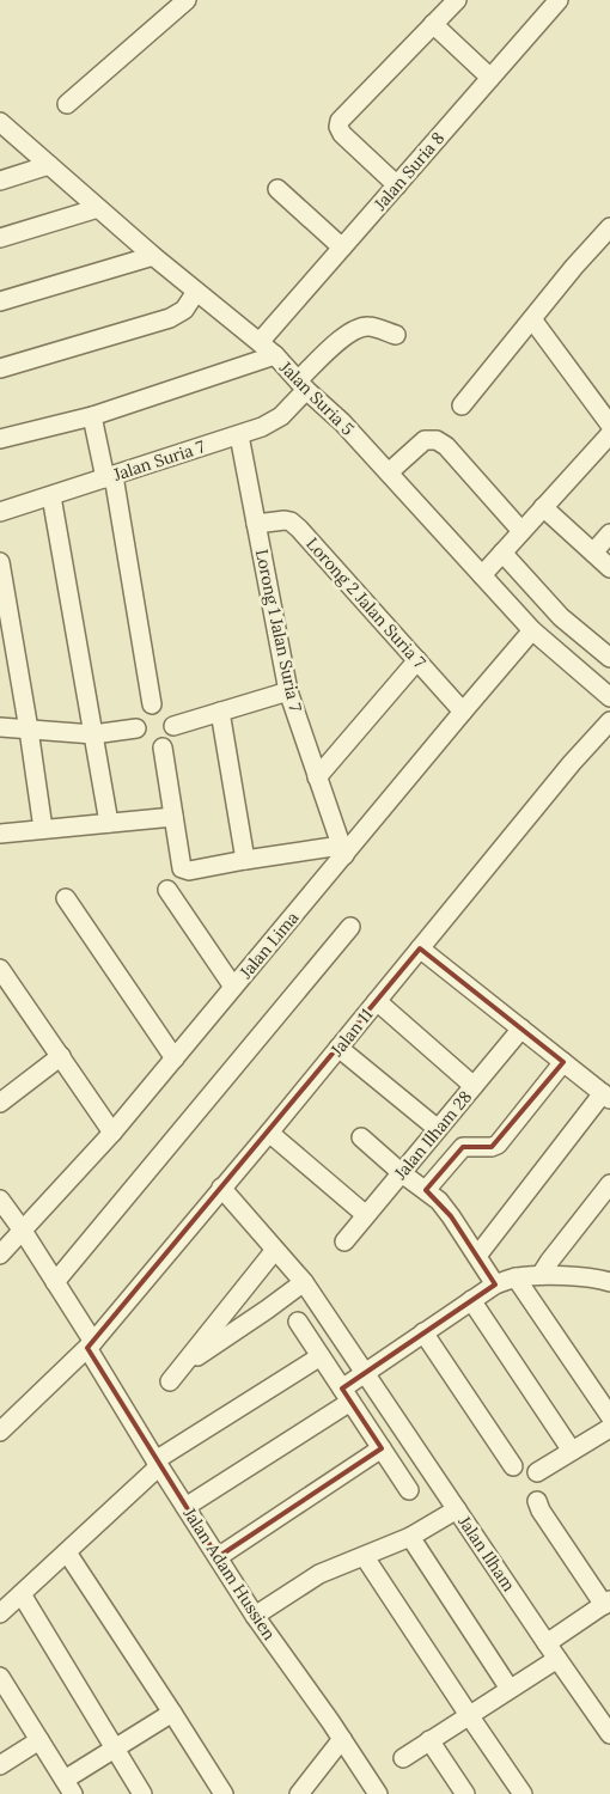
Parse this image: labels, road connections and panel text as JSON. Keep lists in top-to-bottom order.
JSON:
{
  "streets": {
    "street": [
      "Jalan Suria 8",
      "Jalan Suria 5",
      "Jalan Suria 7",
      "Lorong 2 Jalan Suria 7",
      "Lorong 1 Jalan Suria 7",
      "Jalan Lima",
      "Jalan 11",
      "Jalan Ilham 28",
      "Jalan Ilham",
      "Jalan Adam Hussien"
    ]
  },
  "crossings": [
    ["Jalan Suria 8", "Jalan Suria 5"],
    ["Jalan Suria 5", "Jalan Suria 7"],
    ["Jalan Suria 5", "Jalan Lima"],
    ["Jalan Suria 7", "Lorong 1 Jalan Suria 7"],
    ["Lorong 2 Jalan Suria 7", "Lorong 1 Jalan Suria 7"],
    ["Lorong 2 Jalan Suria 7", "Jalan Lima"],
    ["Lorong 1 Jalan Suria 7", "Jalan Lima"],
    ["Jalan Lima", "Jalan Adam Hussien"],
    ["Jalan 11", "Jalan Ilham"],
    ["Jalan 11", "Jalan Adam Hussien"]
  ]
}
